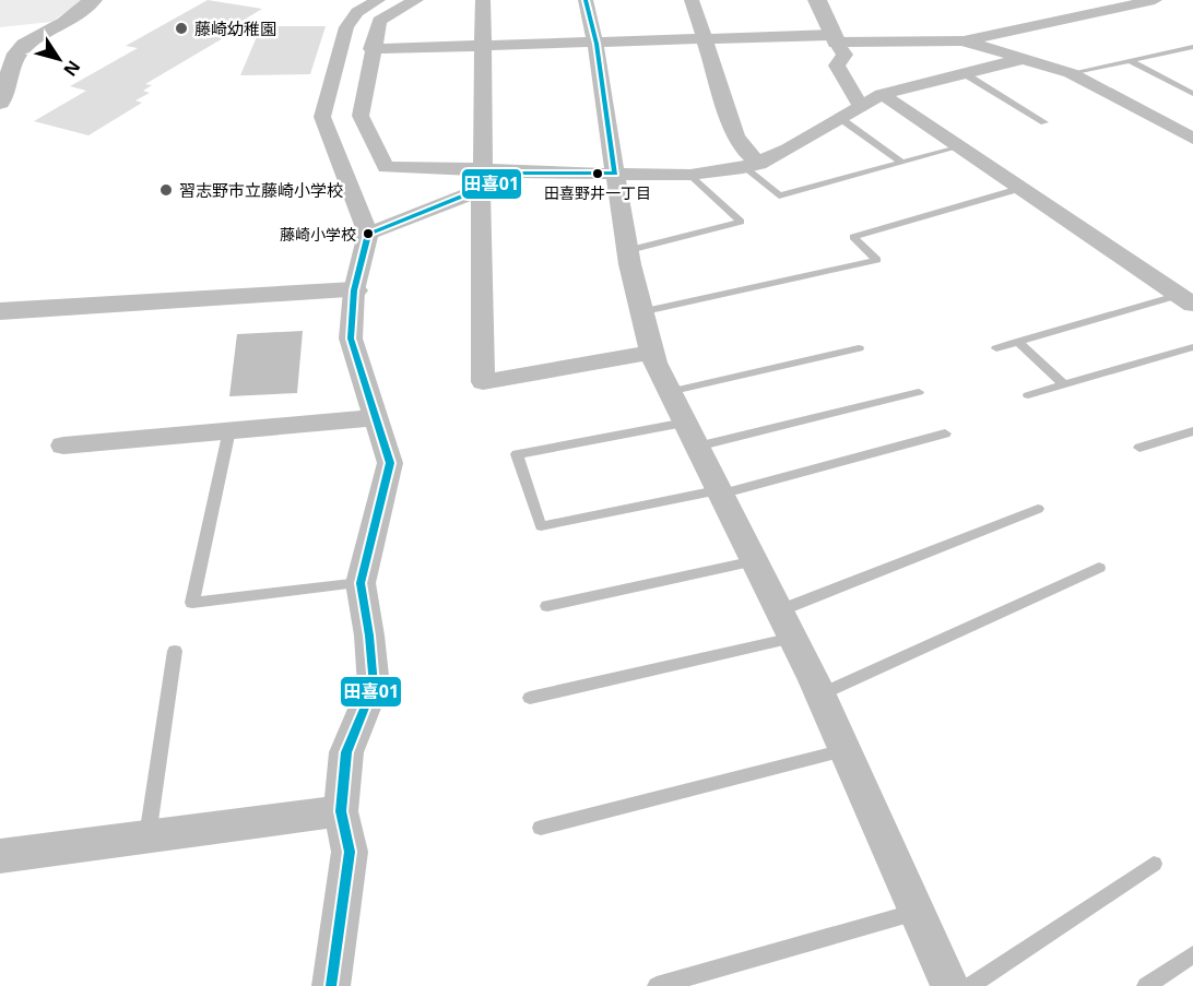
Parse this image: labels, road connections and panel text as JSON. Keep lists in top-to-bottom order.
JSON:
{
  "places": [
    "藤崎幼稚園",
    "田喜野井一丁目",
    "習志野市立藤崎小学校",
    "藤崎小学校"
  ],
  "lines": ["transit line 田喜01"],
  "north": "bottom right"
}
